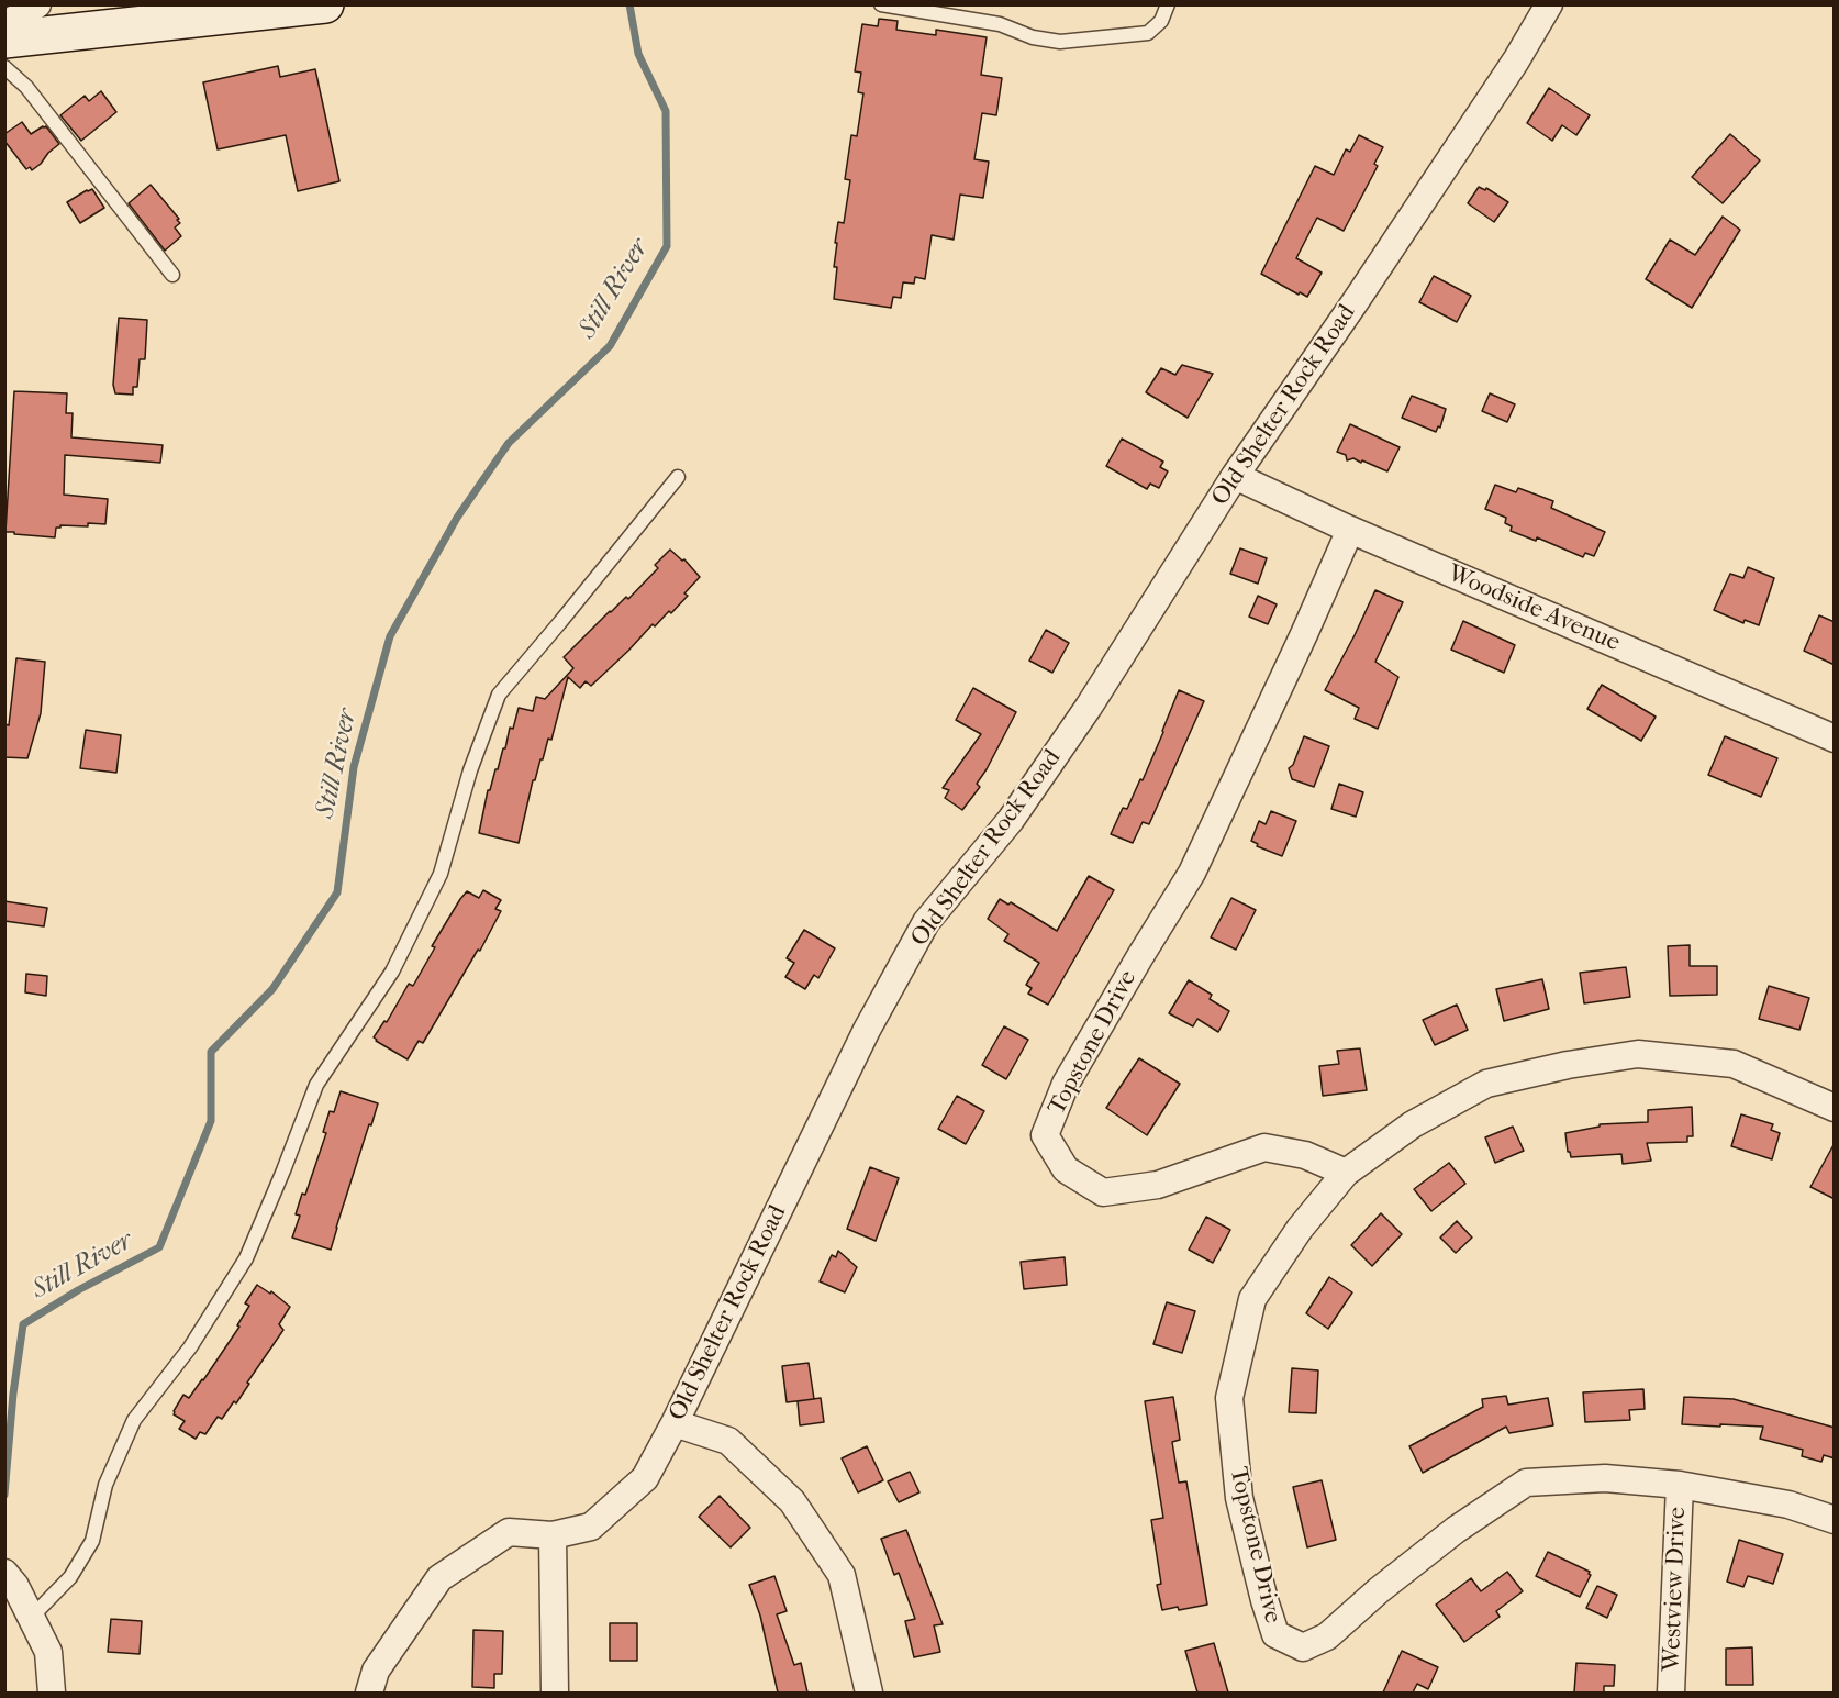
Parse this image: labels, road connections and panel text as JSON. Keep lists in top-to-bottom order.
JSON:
{
  "streets": {
    "street": [
      "Old Shelter Rock Road",
      "Woodside Avenue",
      "Topstone Drive",
      "Westview Drive"
    ]
  },
  "crossings": [
    ["Old Shelter Rock Road", "Woodside Avenue"],
    ["Woodside Avenue", "Topstone Drive"],
    ["Topstone Drive", "Westview Drive"]
  ],
  "water": ["Still River"]
}
